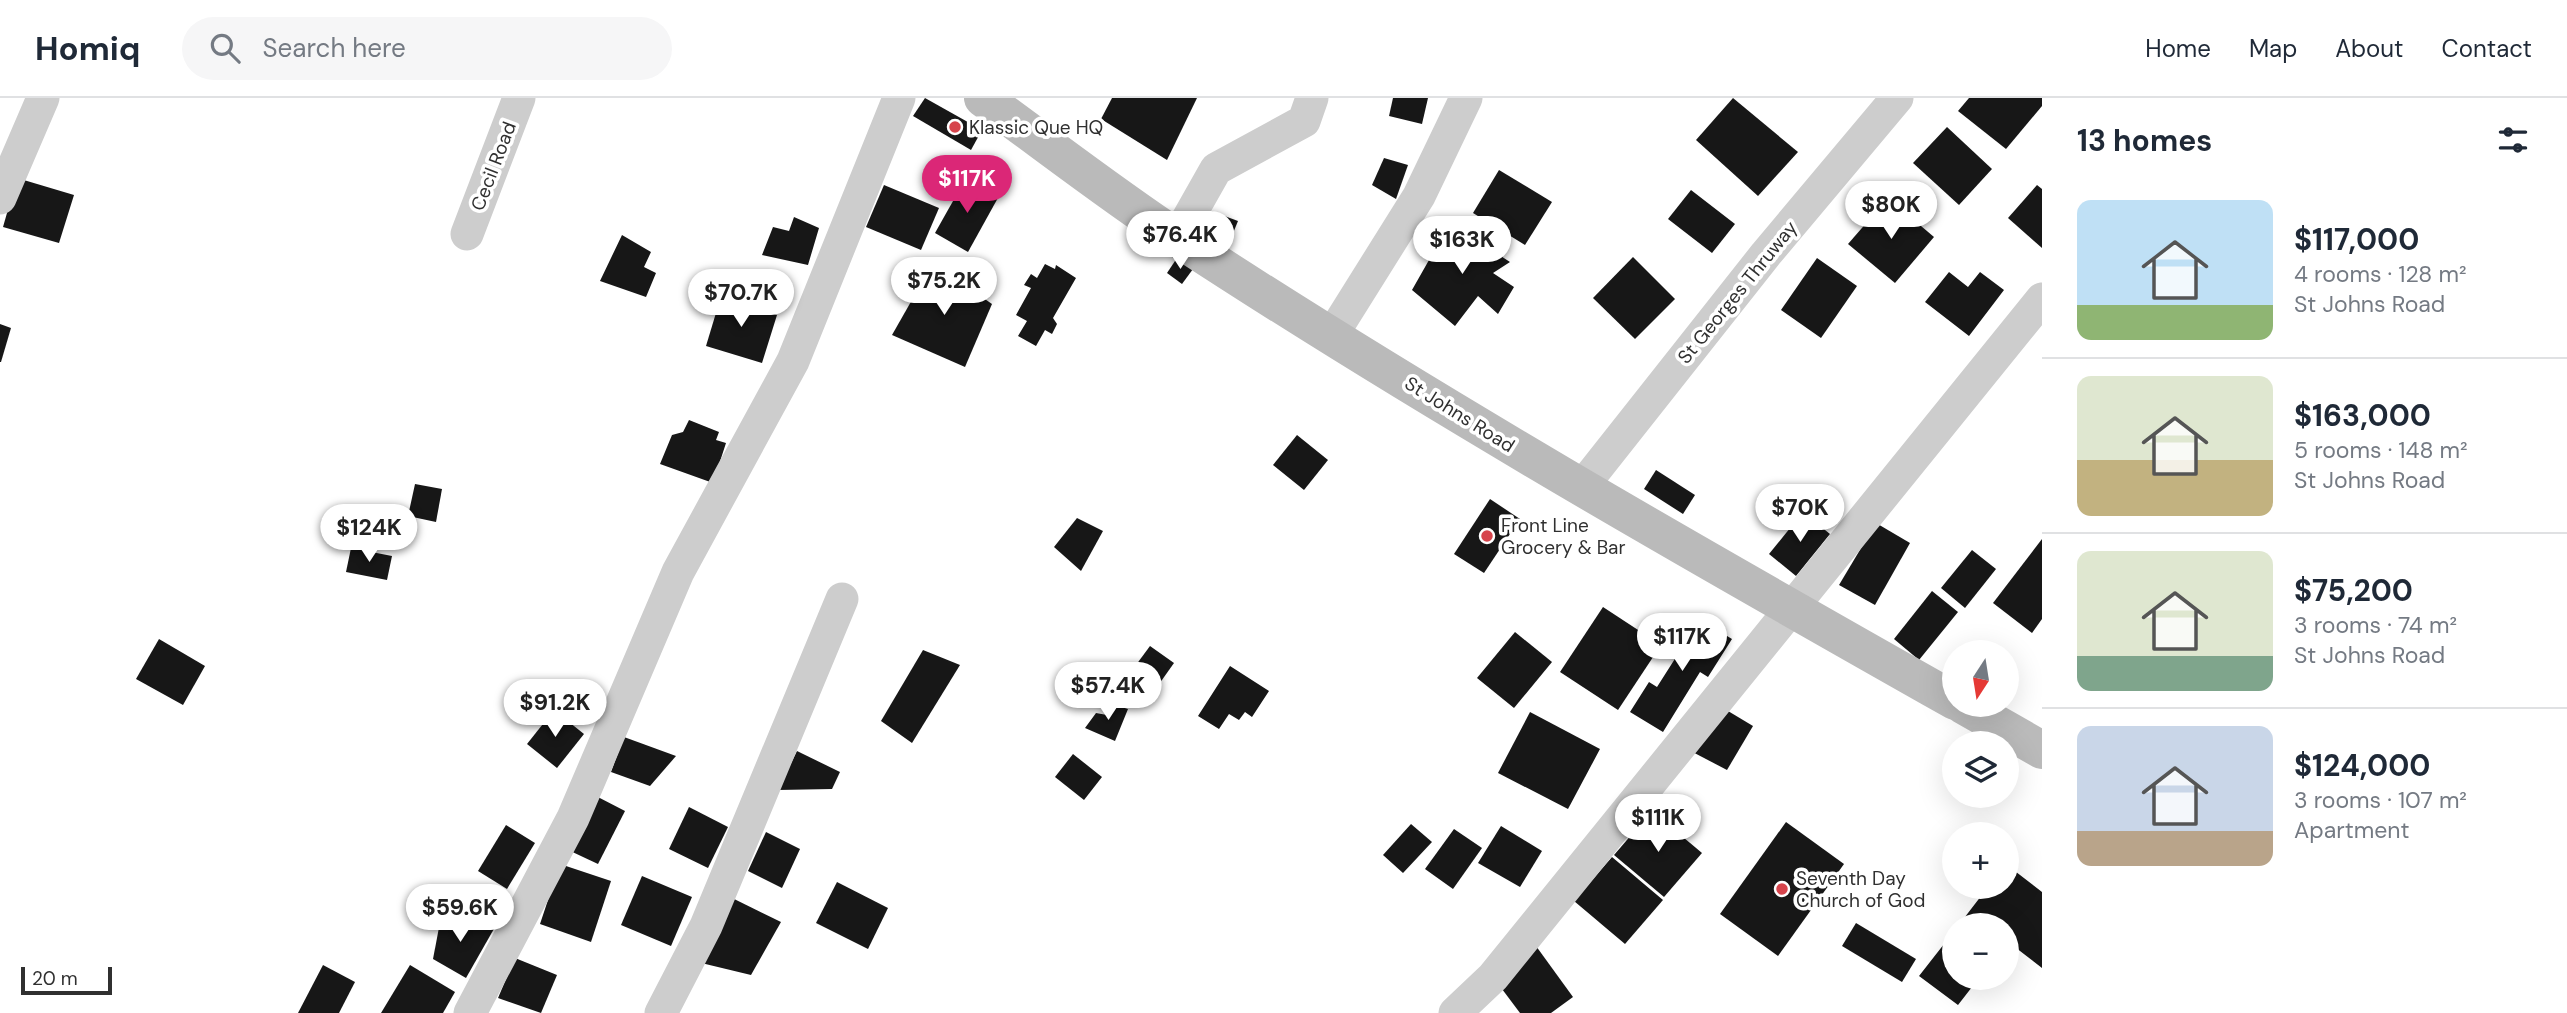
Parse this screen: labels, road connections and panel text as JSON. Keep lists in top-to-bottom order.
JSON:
{
  "streets": {
    "main road": ["St Johns Road"],
    "street": ["Cecil Road", "St Georges Thruway"]
  },
  "crossings": [
    ["St Georges Thruway", "St Johns Road"]
  ],
  "places": ["Klassic Que HQ", "Front Line Grocery & Bar", "Seventh Day Church of God"],
  "scale_bar": "20 m",
  "north": "bottom",
  "page": {
    "header": "Homiq",
    "search": "Search here",
    "nav": [
      "Home",
      "Map",
      "About",
      "Contact"
    ],
    "heading": "13 homes",
    "price": [
      "$117K",
      "$80K",
      "$76.4K",
      "$163K",
      "$75.2K",
      "$70.7K",
      "$70K",
      "$124K",
      "$117K",
      "$57.4K",
      "$91.2K",
      "$111K",
      "$59.6K"
    ],
    "list": [
      {
        "name": "$117,000",
        "note": "4 rooms · 128 m² · St Johns Road"
      },
      {
        "name": "$163,000",
        "note": "5 rooms · 148 m² · St Johns Road"
      },
      {
        "name": "$75,200",
        "note": "3 rooms · 74 m² · St Johns Road"
      },
      {
        "name": "$124,000",
        "note": "3 rooms · 107 m² · Apartment"
      }
    ],
    "map_buttons": ["+", "−"],
    "scale": "20 m"
  }
}
